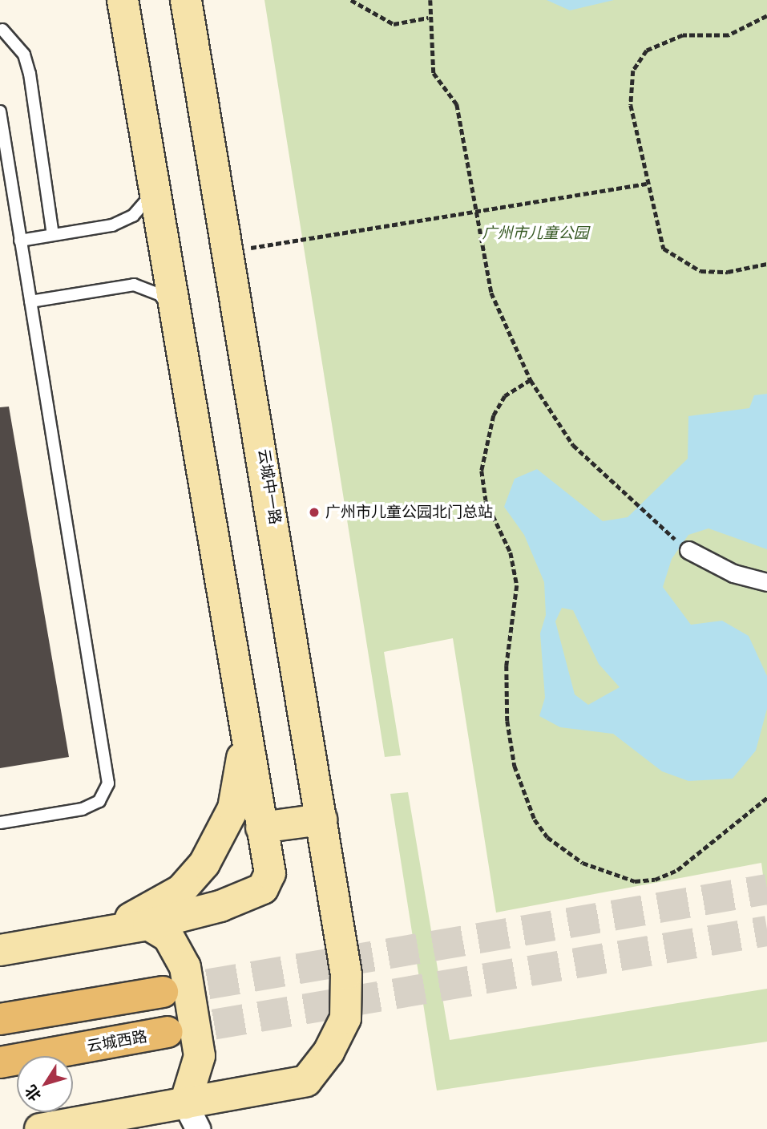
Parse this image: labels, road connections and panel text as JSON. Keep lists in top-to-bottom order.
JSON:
{
  "streets": {
    "main road": ["云城中一路", "云城西路"]
  },
  "parks": ["广州市儿童公园"],
  "places": ["广州市儿童公园北门总站"],
  "north": "bottom left"
}
